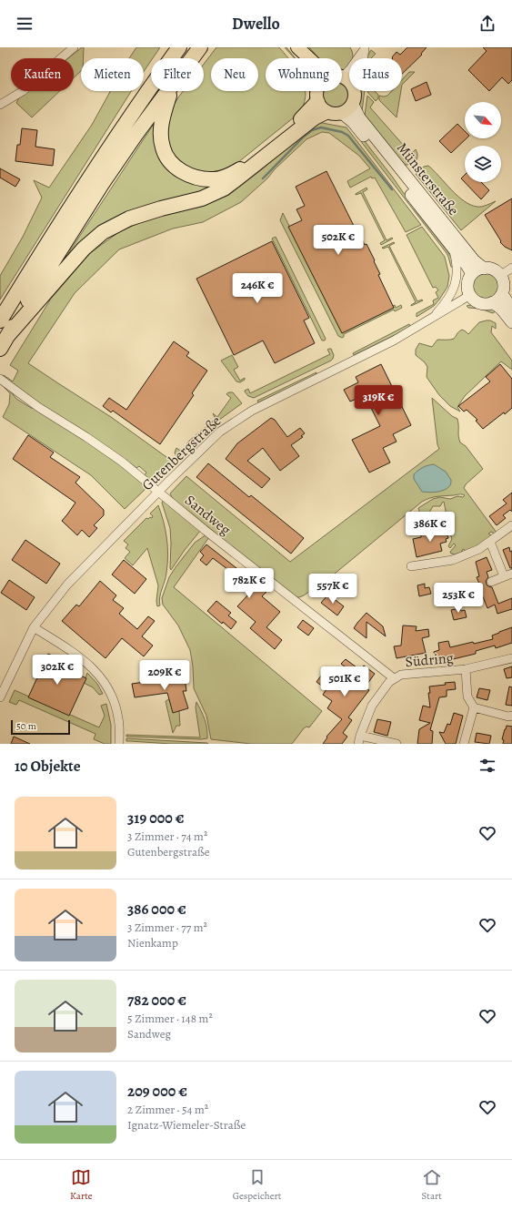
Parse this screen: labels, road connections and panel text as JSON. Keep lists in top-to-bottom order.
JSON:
{
  "streets": {
    "main road": ["Münsterstraße"],
    "street": ["Gutenbergstraße", "Sandweg", "Südring"]
  },
  "crossings": [
    ["Münsterstraße", "Gutenbergstraße"],
    ["Gutenbergstraße", "Sandweg"],
    ["Sandweg", "Südring"]
  ],
  "scale_bar": "50 m",
  "north": "bottom right",
  "page": {
    "header": "Dwello",
    "chip": [
      "Kaufen",
      "Mieten",
      "Filter",
      "Neu",
      "Wohnung",
      "Haus"
    ],
    "price": [
      "502K €",
      "246K €",
      "319K €",
      "386K €",
      "782K €",
      "557K €",
      "253K €",
      "302K €",
      "209K €",
      "501K €"
    ],
    "scale": "50 m",
    "heading": "10 Objekte",
    "list": [
      {
        "name": "319 000 €",
        "note": "3 Zimmer · 74 m² · Gutenbergstraße"
      },
      {
        "name": "386 000 €",
        "note": "3 Zimmer · 77 m² · Nienkamp"
      },
      {
        "name": "782 000 €",
        "note": "5 Zimmer · 148 m² · Sandweg"
      },
      {
        "name": "209 000 €",
        "note": "2 Zimmer · 54 m² · Ignatz-Wiemeler-Straße"
      }
    ],
    "tabs": ["Karte", "Gespeichert", "Start"]
  }
}
